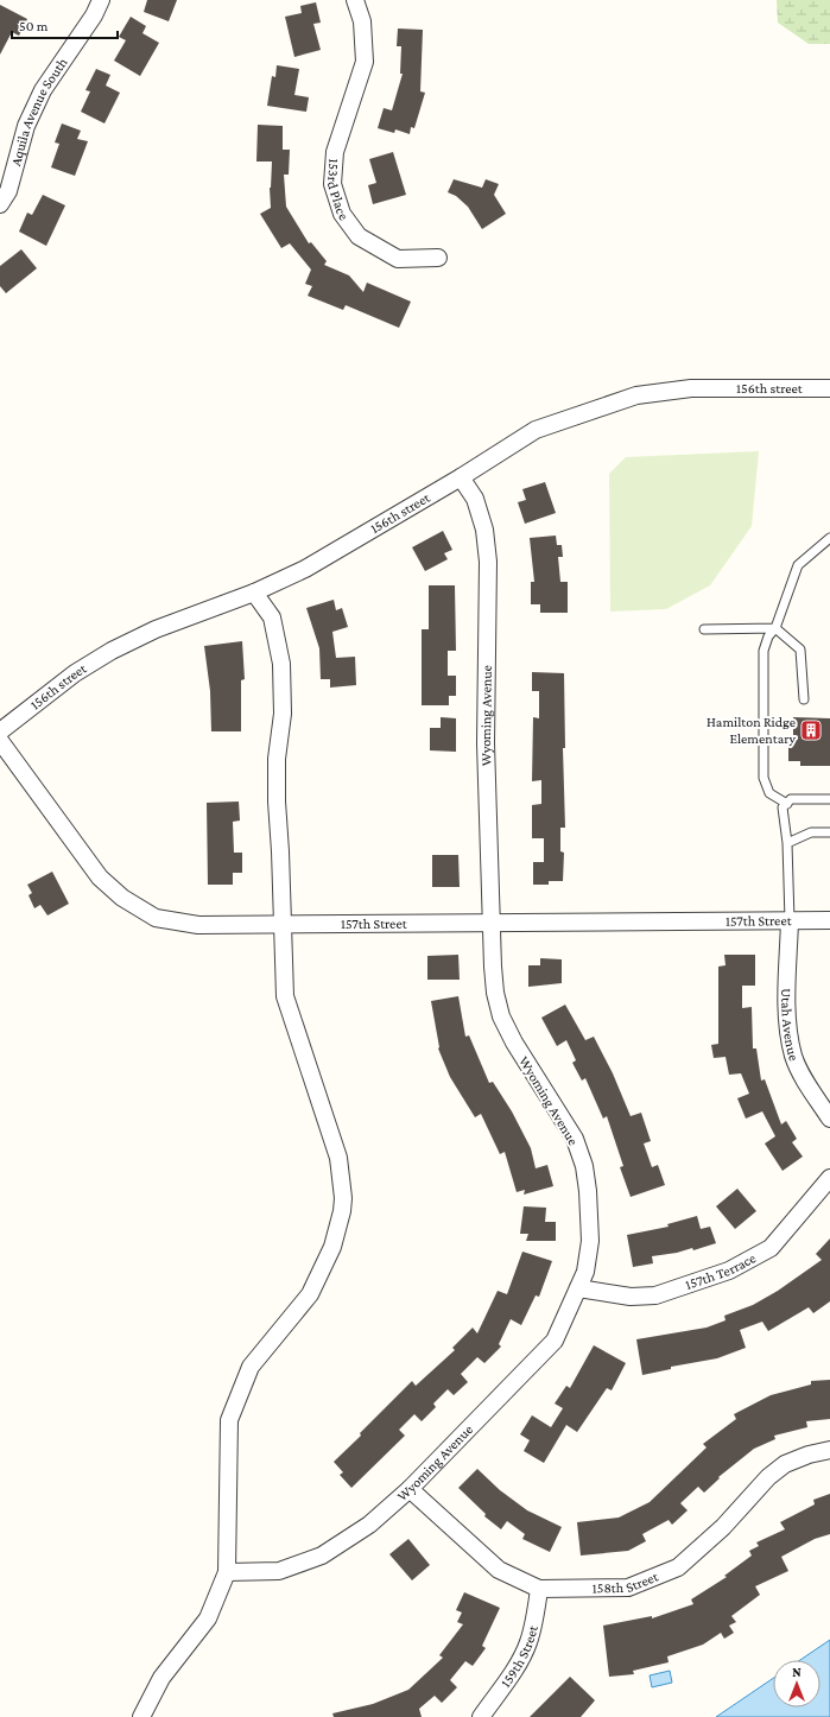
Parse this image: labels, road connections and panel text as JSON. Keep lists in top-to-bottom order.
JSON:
{
  "streets": {
    "street": [
      "Aquila Avenue South",
      "153rd Place",
      "156th street",
      "Wyoming Avenue",
      "157th Street",
      "Utah Avenue",
      "157th Terrace",
      "158th Street",
      "159th Street"
    ]
  },
  "crossings": [
    ["156th street", "Wyoming Avenue"],
    ["Wyoming Avenue", "157th Street"],
    ["Wyoming Avenue", "157th Terrace"],
    ["Wyoming Avenue", "158th Street"],
    ["157th Street", "Utah Avenue"],
    ["158th Street", "159th Street"]
  ],
  "places": {
    "building": ["Hamilton Ridge Elementary"]
  },
  "scale_bar": "50 m",
  "north": "top"
}
